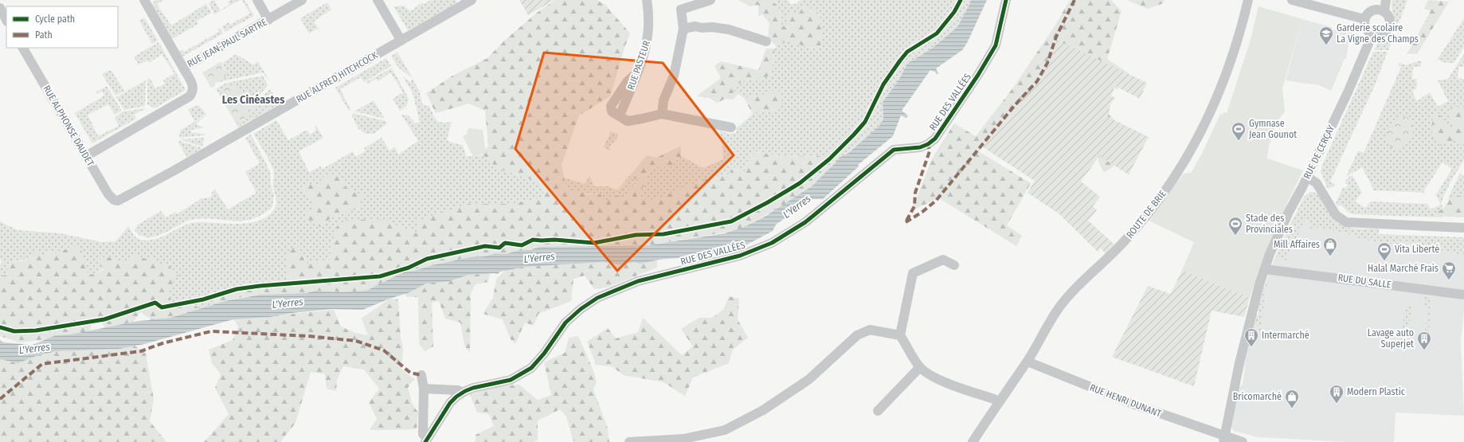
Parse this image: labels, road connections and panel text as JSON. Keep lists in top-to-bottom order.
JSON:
{
  "streets": {
    "street": [
      "RUE JEAN-PAUL SARTRE",
      "RUE PASTEUR",
      "RUE ALFRED HITCHCOCK",
      "RUE DES VALLÉES",
      "RUE ALPHONSE DAUDET",
      "RUE DE CERÇAY",
      "ROUTE DE BRIE",
      "RUE DU SALLE",
      "RUE HENRI DUNANT"
    ]
  },
  "crossings": [
    ["RUE JEAN-PAUL SARTRE", "RUE ALPHONSE DAUDET"],
    ["RUE ALFRED HITCHCOCK", "RUE ALPHONSE DAUDET"],
    ["RUE DE CERÇAY", "RUE DU SALLE"],
    ["RUE DE CERÇAY", "RUE HENRI DUNANT"],
    ["ROUTE DE BRIE", "RUE HENRI DUNANT"]
  ],
  "districts": ["Les Cinéastes"],
  "water": ["L'Yerres"],
  "places": {
    "school or university": ["Garderie scolaire La Vigne des Champs"],
    "sports": ["Gymnase Jean Gounot", "Stade des Provinciales", "Vita Liberté"],
    "shop": ["Mill Affaires", "Bricomarché"],
    "supermarket": ["Halal Marché Frais"],
    "building": ["Intermarché", "Lavage auto Superjet", "Modern Plastic"]
  },
  "legend": ["Cycle path", "Path"]
}
